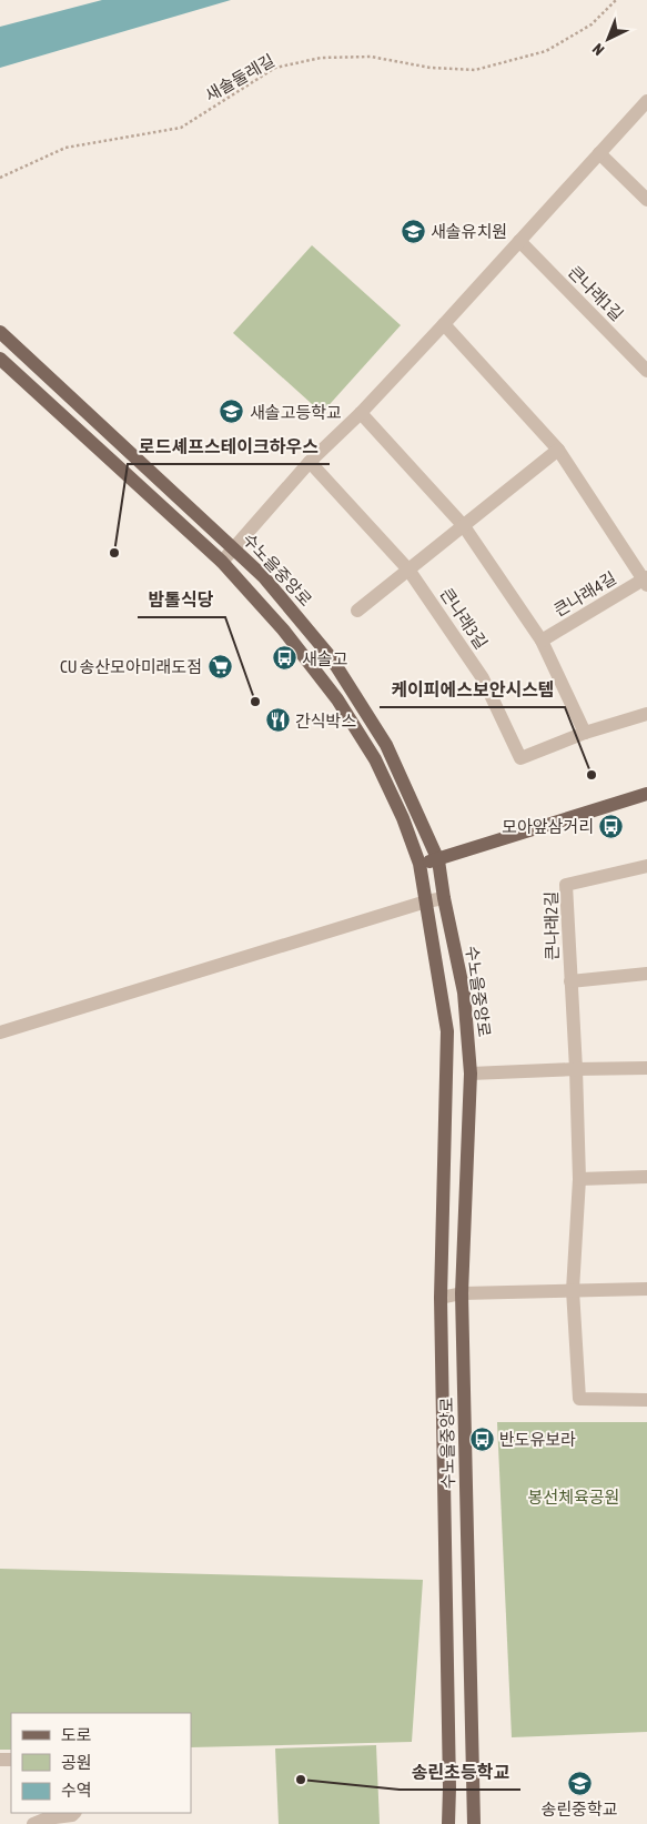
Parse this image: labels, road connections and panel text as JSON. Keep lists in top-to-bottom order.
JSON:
{
  "streets": {
    "main road": ["수노을중앙로"],
    "street": [
      "큰나래1길",
      "큰나래4길",
      "큰나래3길",
      "큰나래2길"
    ],
    "path": ["새솔둘레길"]
  },
  "parks": ["봉선체육공원"],
  "places": {
    "school or university": ["새솔유치원", "새솔고등학교", "송린중학교"],
    "other": [
      "로드셰프스테이크하우스",
      "밤톨식당",
      "케이피에스보안시스템",
      "송린초등학교"
    ],
    "bus stop": ["새솔고", "모아앞삼거리", "반도유보라"],
    "supermarket": ["CU 송산모아미래도점"],
    "restaurant": ["간식박스"]
  },
  "legend": ["도로", "공원", "수역"],
  "north": "bottom left"
}
